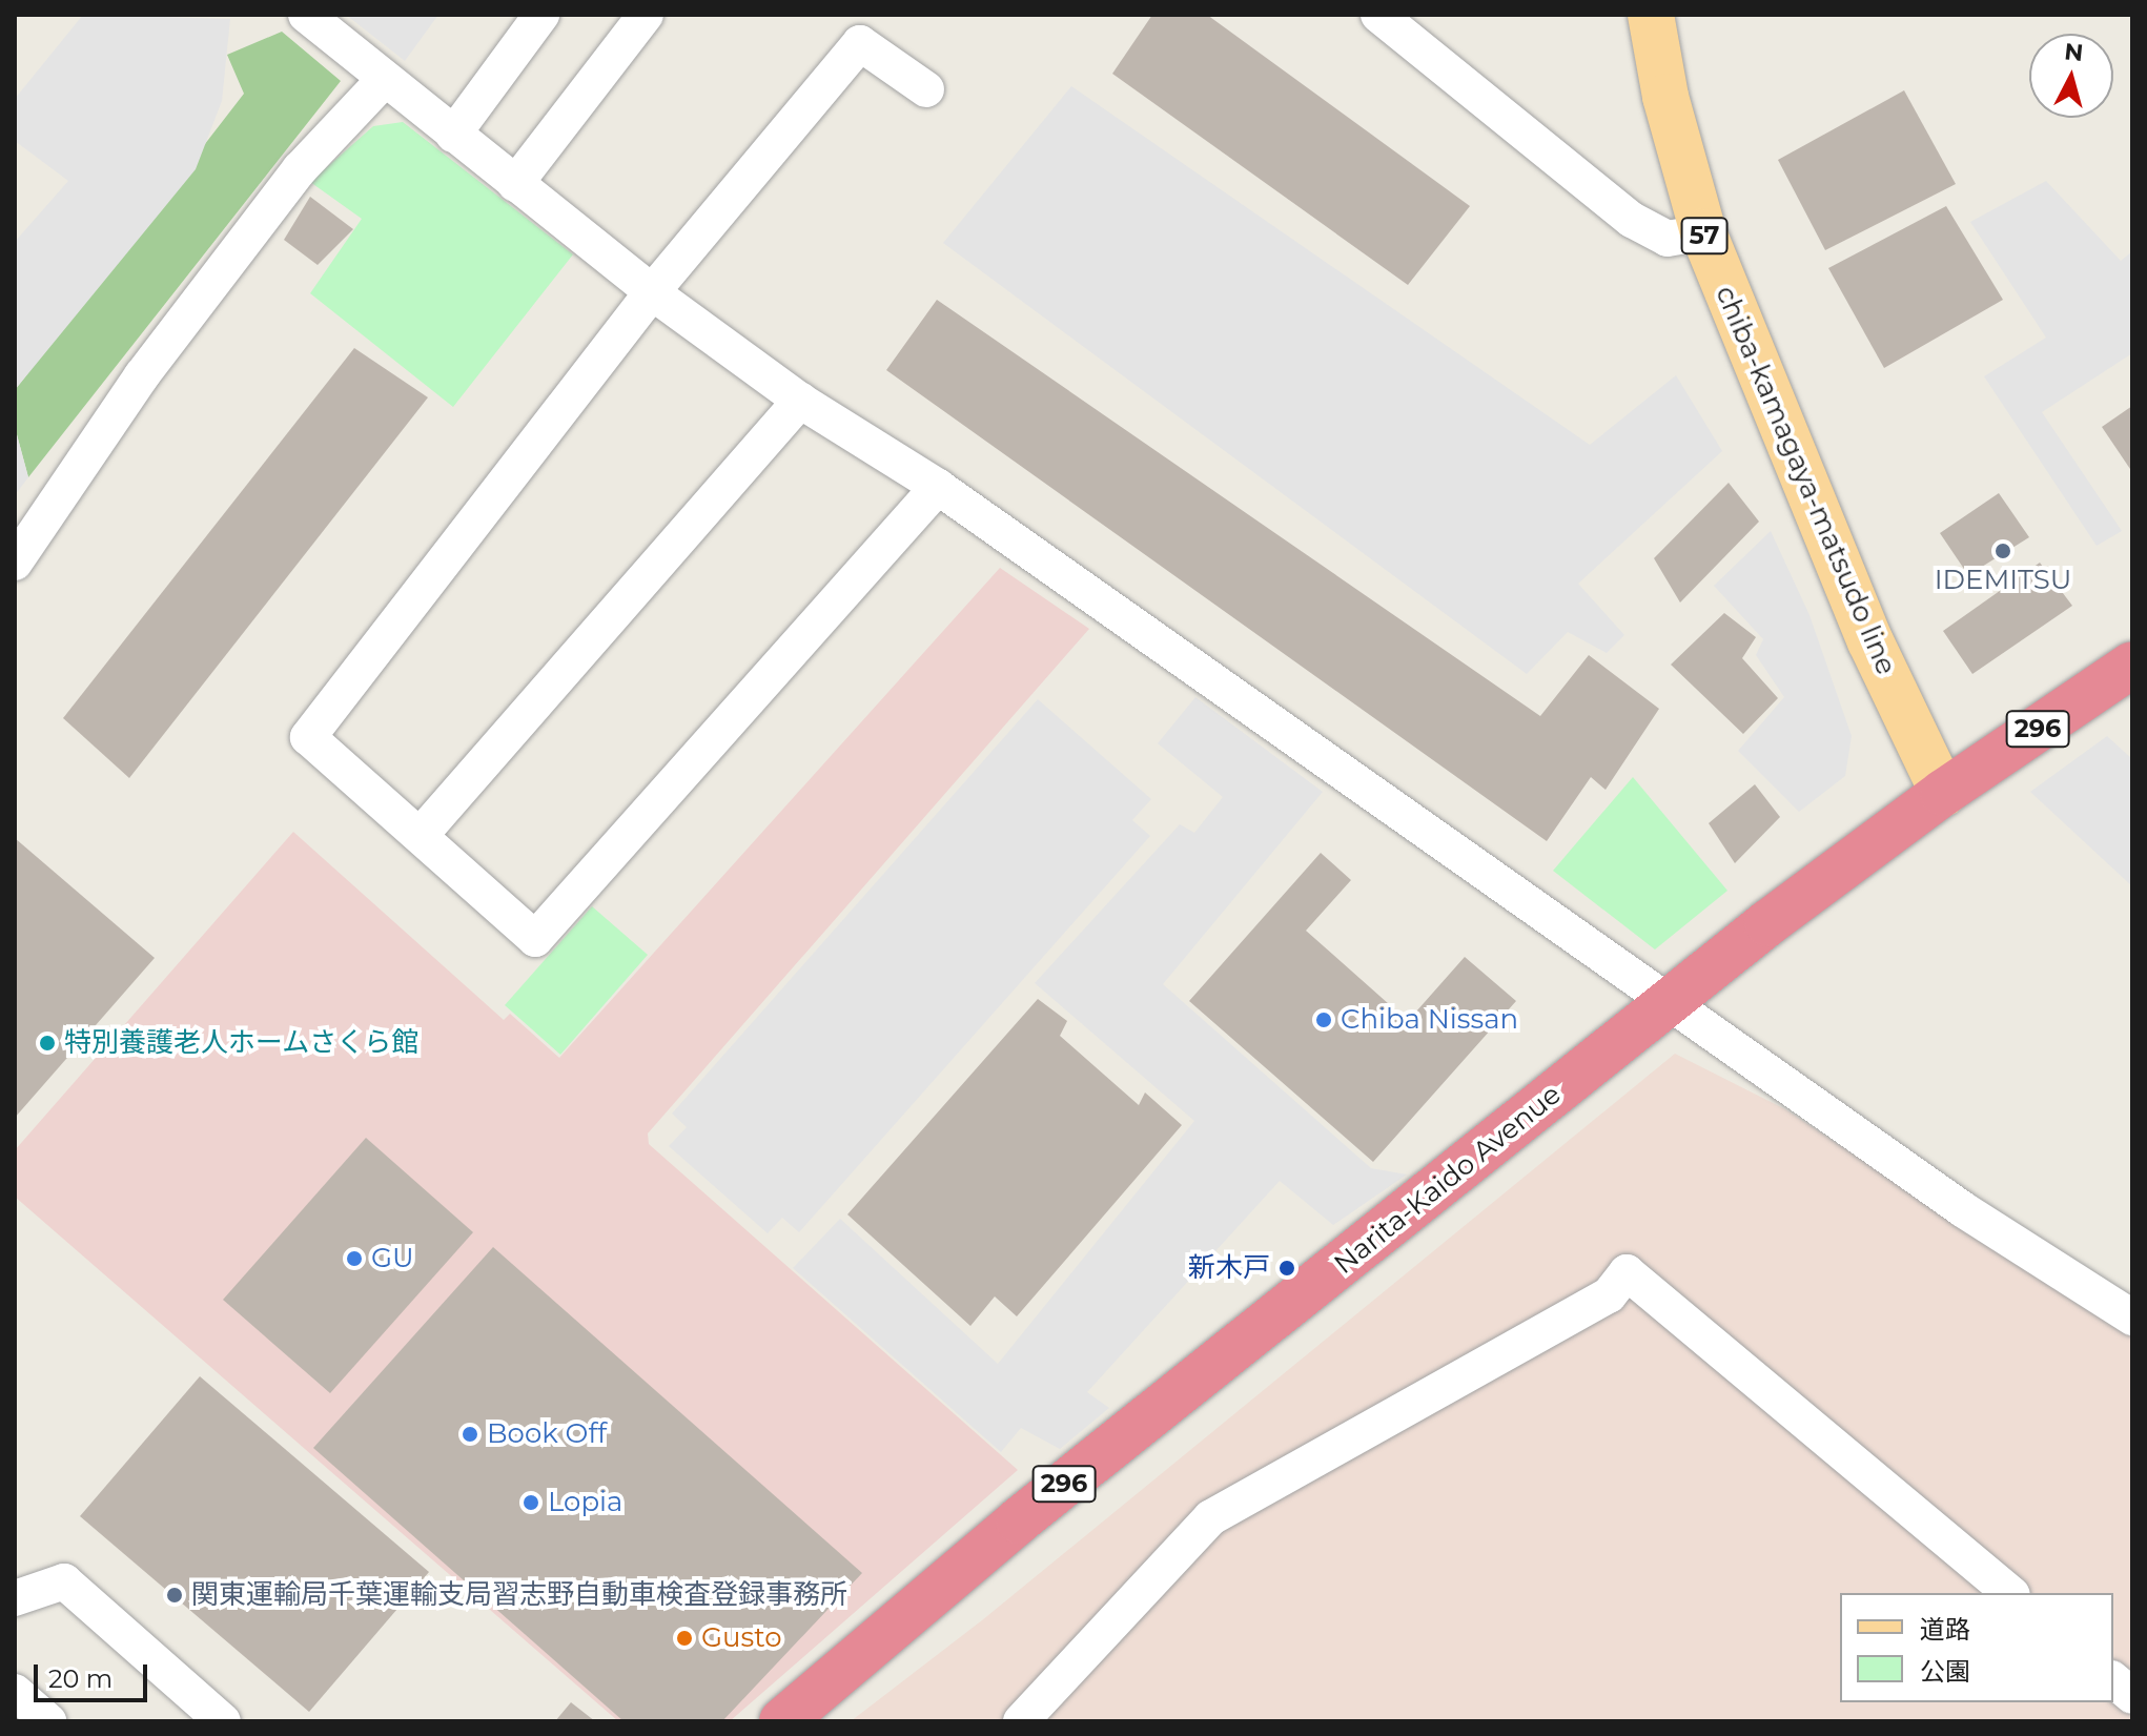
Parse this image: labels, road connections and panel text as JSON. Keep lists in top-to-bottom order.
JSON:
{
  "streets": {
    "highway": ["296", "Narita-Kaido Avenue"],
    "main road": ["57", "chiba-kamagaya-matsudo line"]
  },
  "crossings": [
    ["chiba-kamagaya-matsudo line", "Narita-Kaido Avenue"]
  ],
  "places": [
    "IDEMITSU",
    "Chiba Nissan",
    "特別養護老人ホームさくら館",
    "GU",
    "新木戸",
    "Book Off",
    "Lopia",
    "関東運輸局千葉運輸支局習志野自動車検査登録事務所",
    "Gusto"
  ],
  "legend": ["道路", "公園"],
  "scale_bar": "20 m",
  "north": "top"
}
